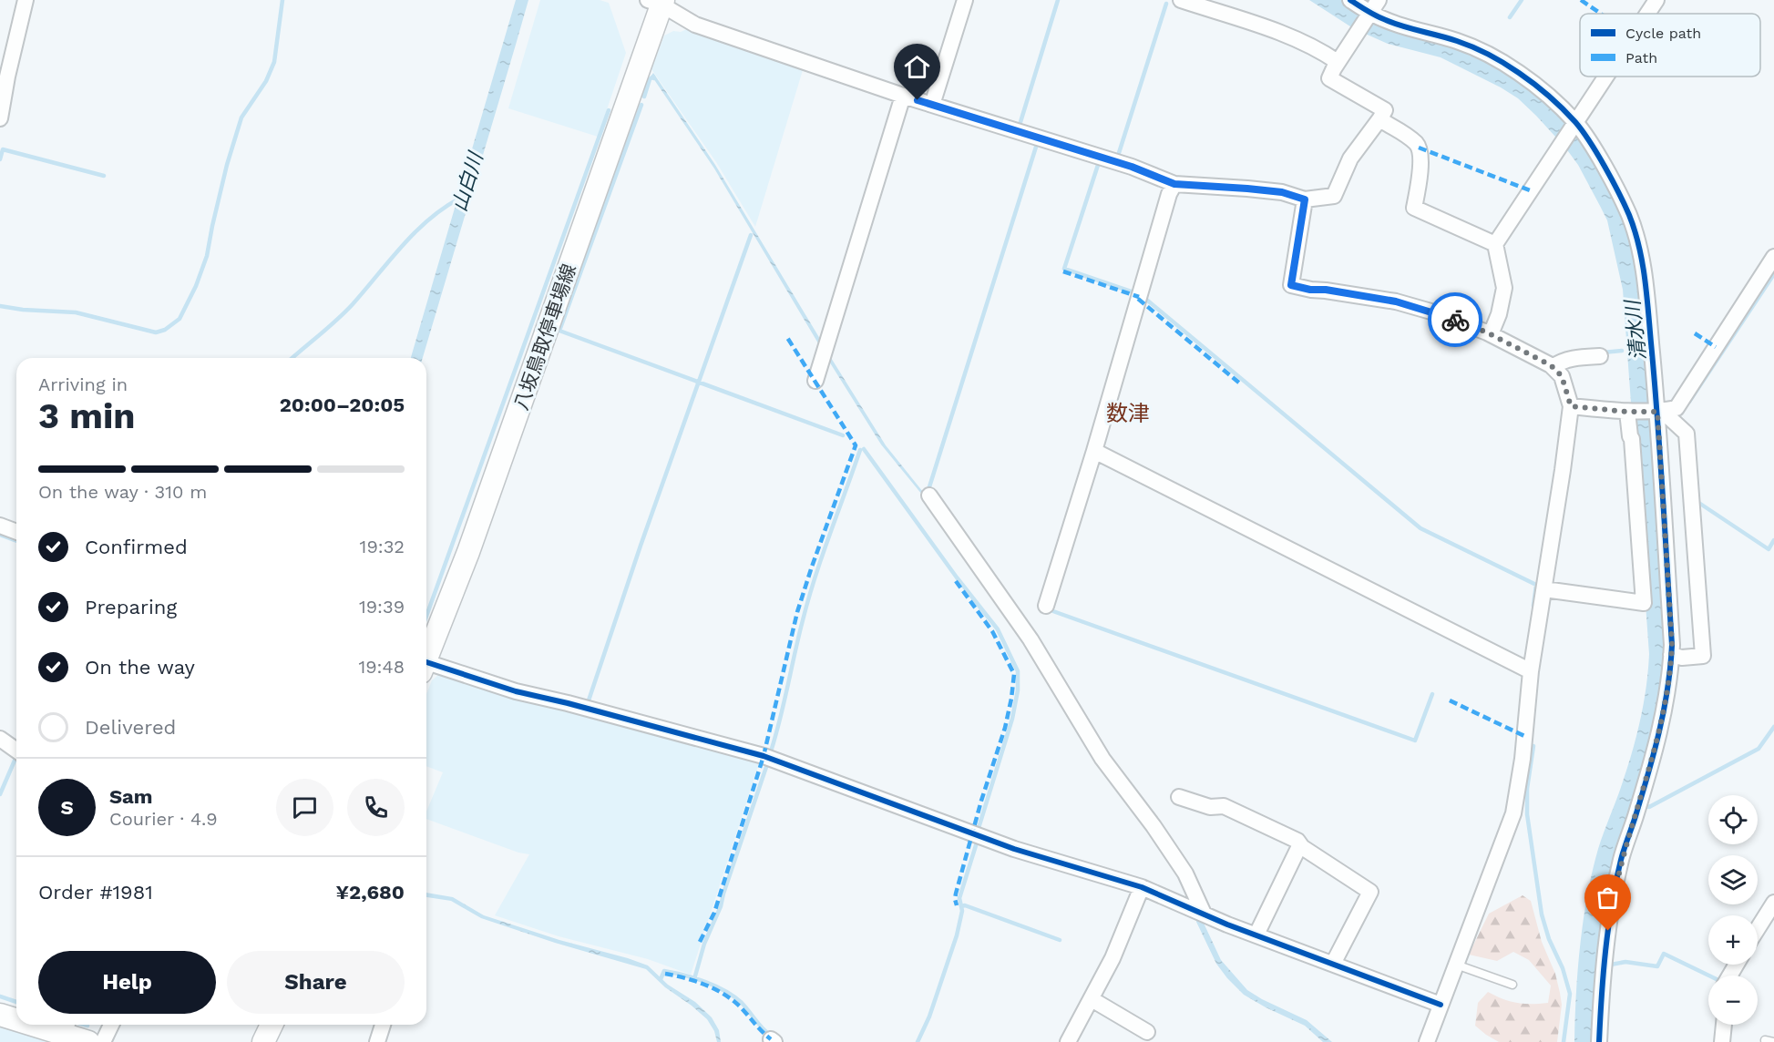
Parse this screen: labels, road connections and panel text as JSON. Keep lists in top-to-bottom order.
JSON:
{
  "streets": {
    "main road": ["八坂鳥取停車場線"]
  },
  "districts": ["数津"],
  "water": ["山白川", "清水川"],
  "legend": ["Cycle path", "Path"],
  "page": {
    "heading": ["3 min", "Arriving in", "20:00–20:05"],
    "panel": [
      "Sam",
      "Courier · 4.9",
      "Order #1981",
      "¥2,680"
    ],
    "bar": "On the way · 310 m",
    "list": [
      ["Confirmed", "19:32"],
      ["Preparing", "19:39"],
      ["On the way", "19:48"],
      "Delivered"
    ],
    "round": "S",
    "map_buttons": ["+", "−"],
    "buttons": ["Help", "Share"]
  }
}
